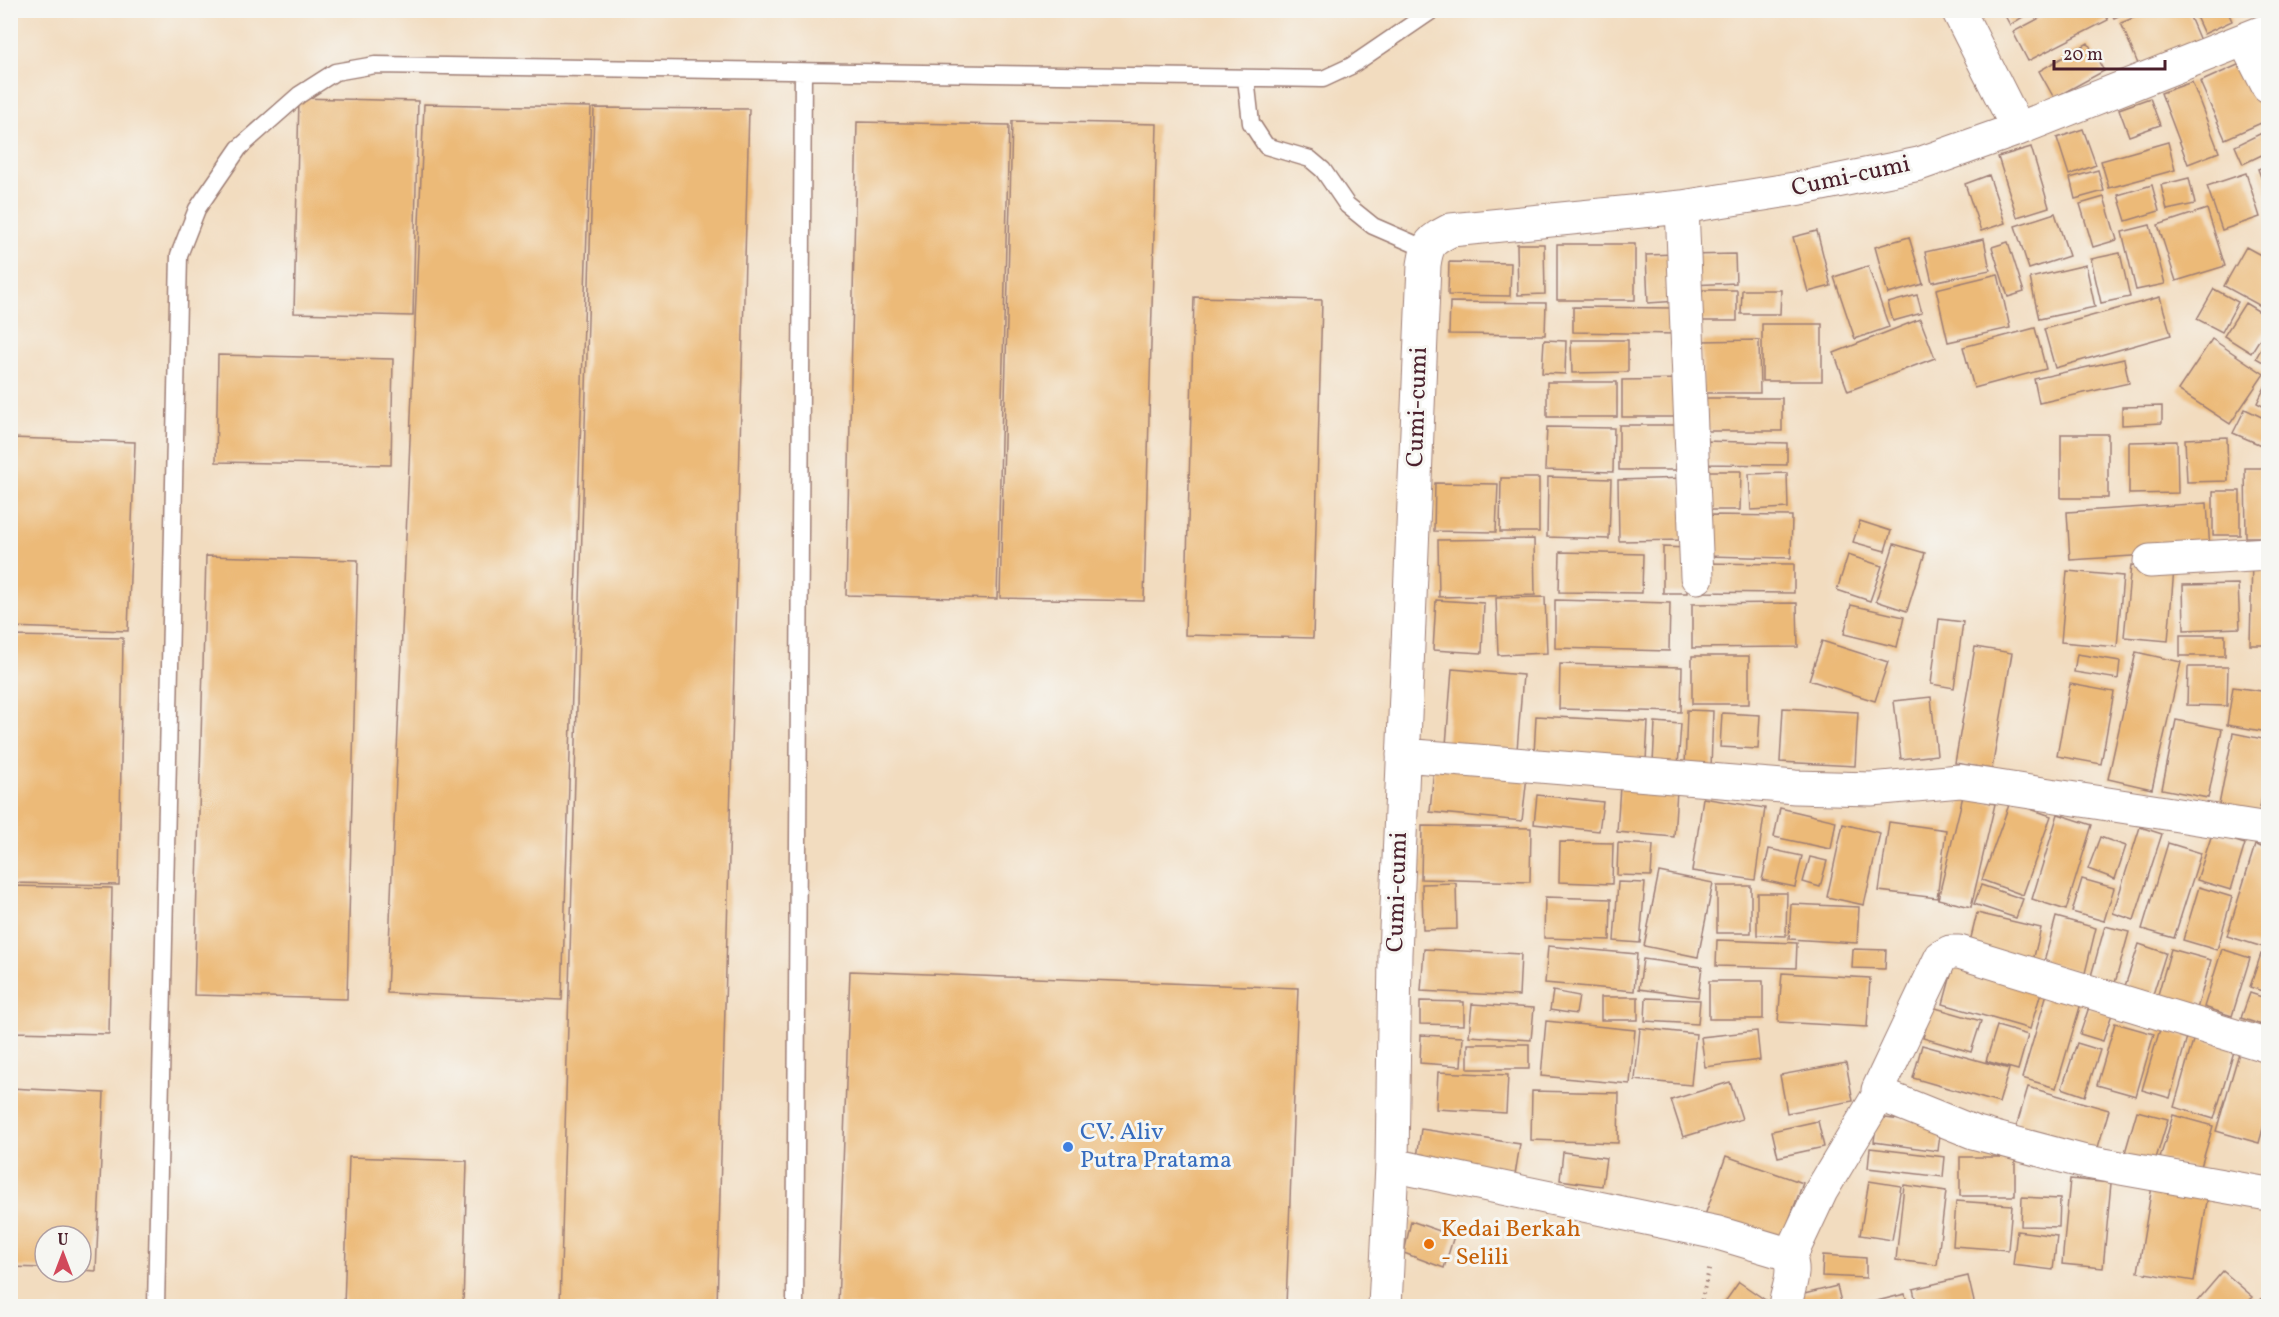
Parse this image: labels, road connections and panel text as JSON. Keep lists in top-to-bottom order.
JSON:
{
  "streets": {
    "street": ["Cumi-cumi"]
  },
  "places": ["CV. Aliv Putra Pratama", "Kedai Berkah - Selili"],
  "scale_bar": "20 m",
  "north": "top"
}
